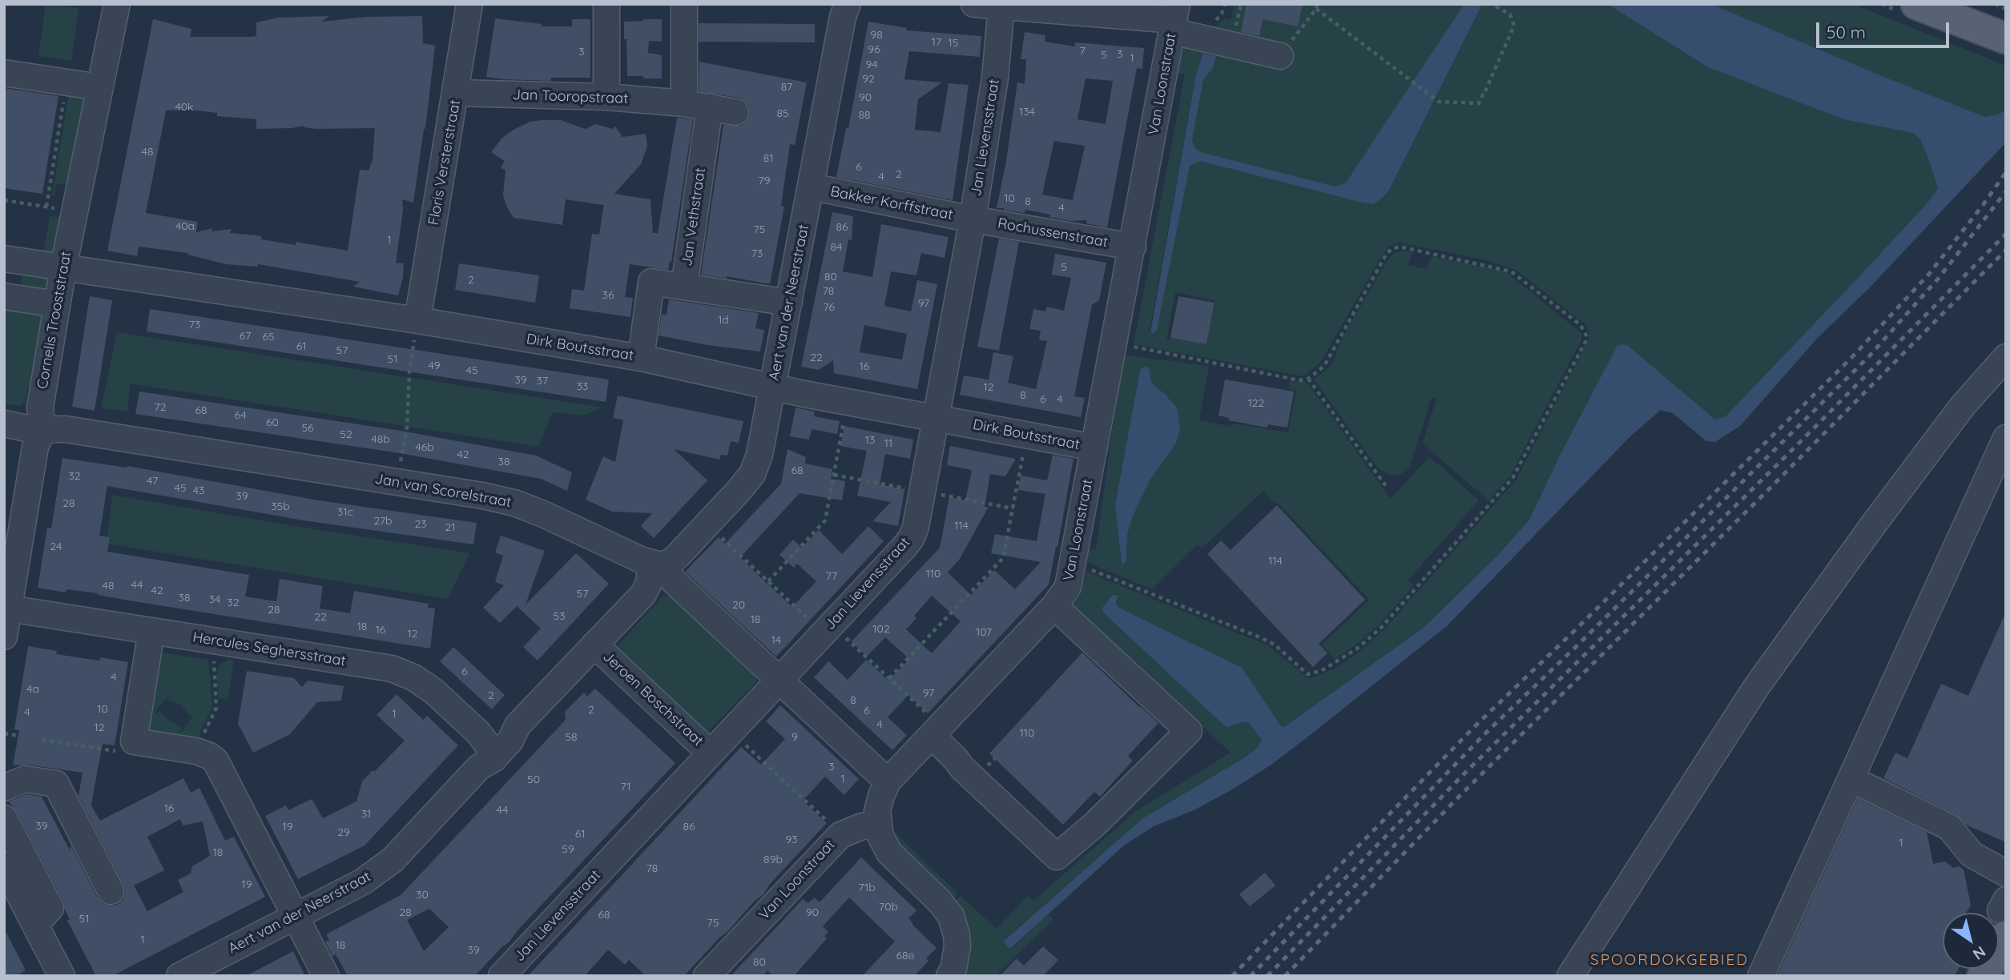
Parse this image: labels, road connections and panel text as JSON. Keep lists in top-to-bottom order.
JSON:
{
  "streets": {
    "street": [
      "Van Loonstraat",
      "Jan Tooropstraat",
      "Jan Lievensstraat",
      "Floris Versterstraat",
      "Bakker Korffstraat",
      "Jan Vethstraat",
      "Rochussenstraat",
      "Aert van der Neerstraat",
      "Cornelis Trooststraat",
      "Dirk Boutsstraat",
      "Jan van Scorelstraat",
      "Hercules Seghersstraat",
      "Jeroen Boschstraat"
    ]
  },
  "crossings": [
    ["Van Loonstraat", "Rochussenstraat"],
    ["Van Loonstraat", "Dirk Boutsstraat"],
    ["Van Loonstraat", "Jan van Scorelstraat"],
    ["Jan Tooropstraat", "Floris Versterstraat"],
    ["Jan Lievensstraat", "Bakker Korffstraat"],
    ["Jan Lievensstraat", "Rochussenstraat"],
    ["Jan Lievensstraat", "Dirk Boutsstraat"],
    ["Jan Lievensstraat", "Jan van Scorelstraat"],
    ["Jan Lievensstraat", "Jeroen Boschstraat"],
    ["Floris Versterstraat", "Dirk Boutsstraat"],
    ["Bakker Korffstraat", "Rochussenstraat"],
    ["Bakker Korffstraat", "Aert van der Neerstraat"],
    ["Jan Vethstraat", "Dirk Boutsstraat"],
    ["Aert van der Neerstraat", "Dirk Boutsstraat"],
    ["Aert van der Neerstraat", "Jan van Scorelstraat"],
    ["Aert van der Neerstraat", "Hercules Seghersstraat"],
    ["Aert van der Neerstraat", "Jeroen Boschstraat"],
    ["Cornelis Trooststraat", "Dirk Boutsstraat"],
    ["Cornelis Trooststraat", "Jan van Scorelstraat"],
    ["Cornelis Trooststraat", "Hercules Seghersstraat"]
  ],
  "districts": ["SPOORDOKGEBIED"],
  "house_numbers": [
    "98",
    "17",
    "15",
    "96",
    "7",
    "3",
    "3",
    "5",
    "1",
    "94",
    "92",
    "87",
    "90",
    "40k",
    "134",
    "85",
    "88",
    "48",
    "81",
    "6",
    "2",
    "4",
    "79",
    "10",
    "8",
    "4",
    "40a",
    "86",
    "75",
    "1",
    "84",
    "73",
    "5",
    "80",
    "2",
    "78",
    "36",
    "97",
    "76",
    "1d",
    "73",
    "67",
    "65",
    "61",
    "57",
    "22",
    "51",
    "49",
    "16",
    "45",
    "39",
    "37",
    "33",
    "12",
    "8",
    "6",
    "4",
    "122",
    "72",
    "68",
    "64",
    "60",
    "56",
    "52",
    "48b",
    "13",
    "11",
    "46b",
    "42",
    "38",
    "68",
    "32",
    "47",
    "45",
    "43",
    "39",
    "28",
    "35b",
    "31c",
    "27b",
    "23",
    "114",
    "21",
    "24",
    "114",
    "110",
    "77",
    "44",
    "48",
    "42",
    "57",
    "38",
    "34",
    "32",
    "20",
    "28",
    "53",
    "22",
    "18",
    "18",
    "102",
    "16",
    "107",
    "12",
    "14",
    "6",
    "4",
    "4a",
    "97",
    "2",
    "8",
    "10",
    "2",
    "6",
    "4",
    "1",
    "4",
    "12",
    "110",
    "58",
    "9",
    "3",
    "1",
    "50",
    "71",
    "16",
    "44",
    "31",
    "39",
    "19",
    "86",
    "29",
    "61",
    "93",
    "1",
    "59",
    "18",
    "89b",
    "78",
    "19",
    "71b",
    "30",
    "70b",
    "28",
    "90",
    "68",
    "51",
    "75",
    "1",
    "18",
    "39",
    "68e",
    "80"
  ],
  "scale_bar": "50 m",
  "north": "bottom right"
}
